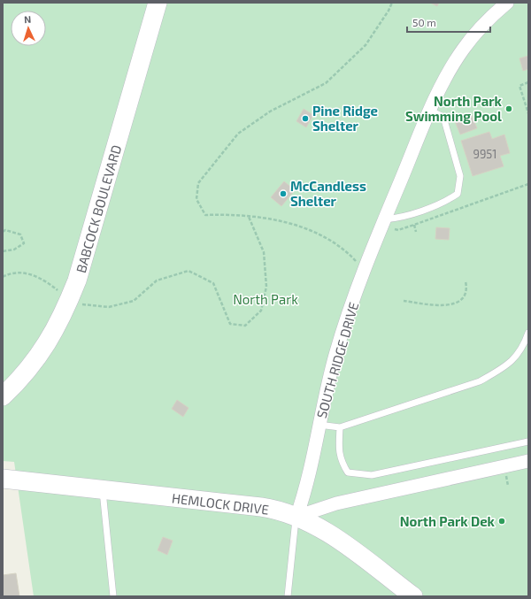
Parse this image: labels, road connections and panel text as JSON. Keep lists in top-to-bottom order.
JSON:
{
  "streets": {
    "street": ["BABCOCK BOULEVARD", "SOUTH RIDGE DRIVE", "HEMLOCK DRIVE"]
  },
  "crossings": [
    ["SOUTH RIDGE DRIVE", "HEMLOCK DRIVE"]
  ],
  "parks": ["North Park"],
  "places": [
    "North Park Swimming Pool",
    "Pine Ridge Shelter",
    "McCandless Shelter",
    "North Park Dek"
  ],
  "house_numbers": ["9951"],
  "scale_bar": "50 m",
  "north": "top"
}
